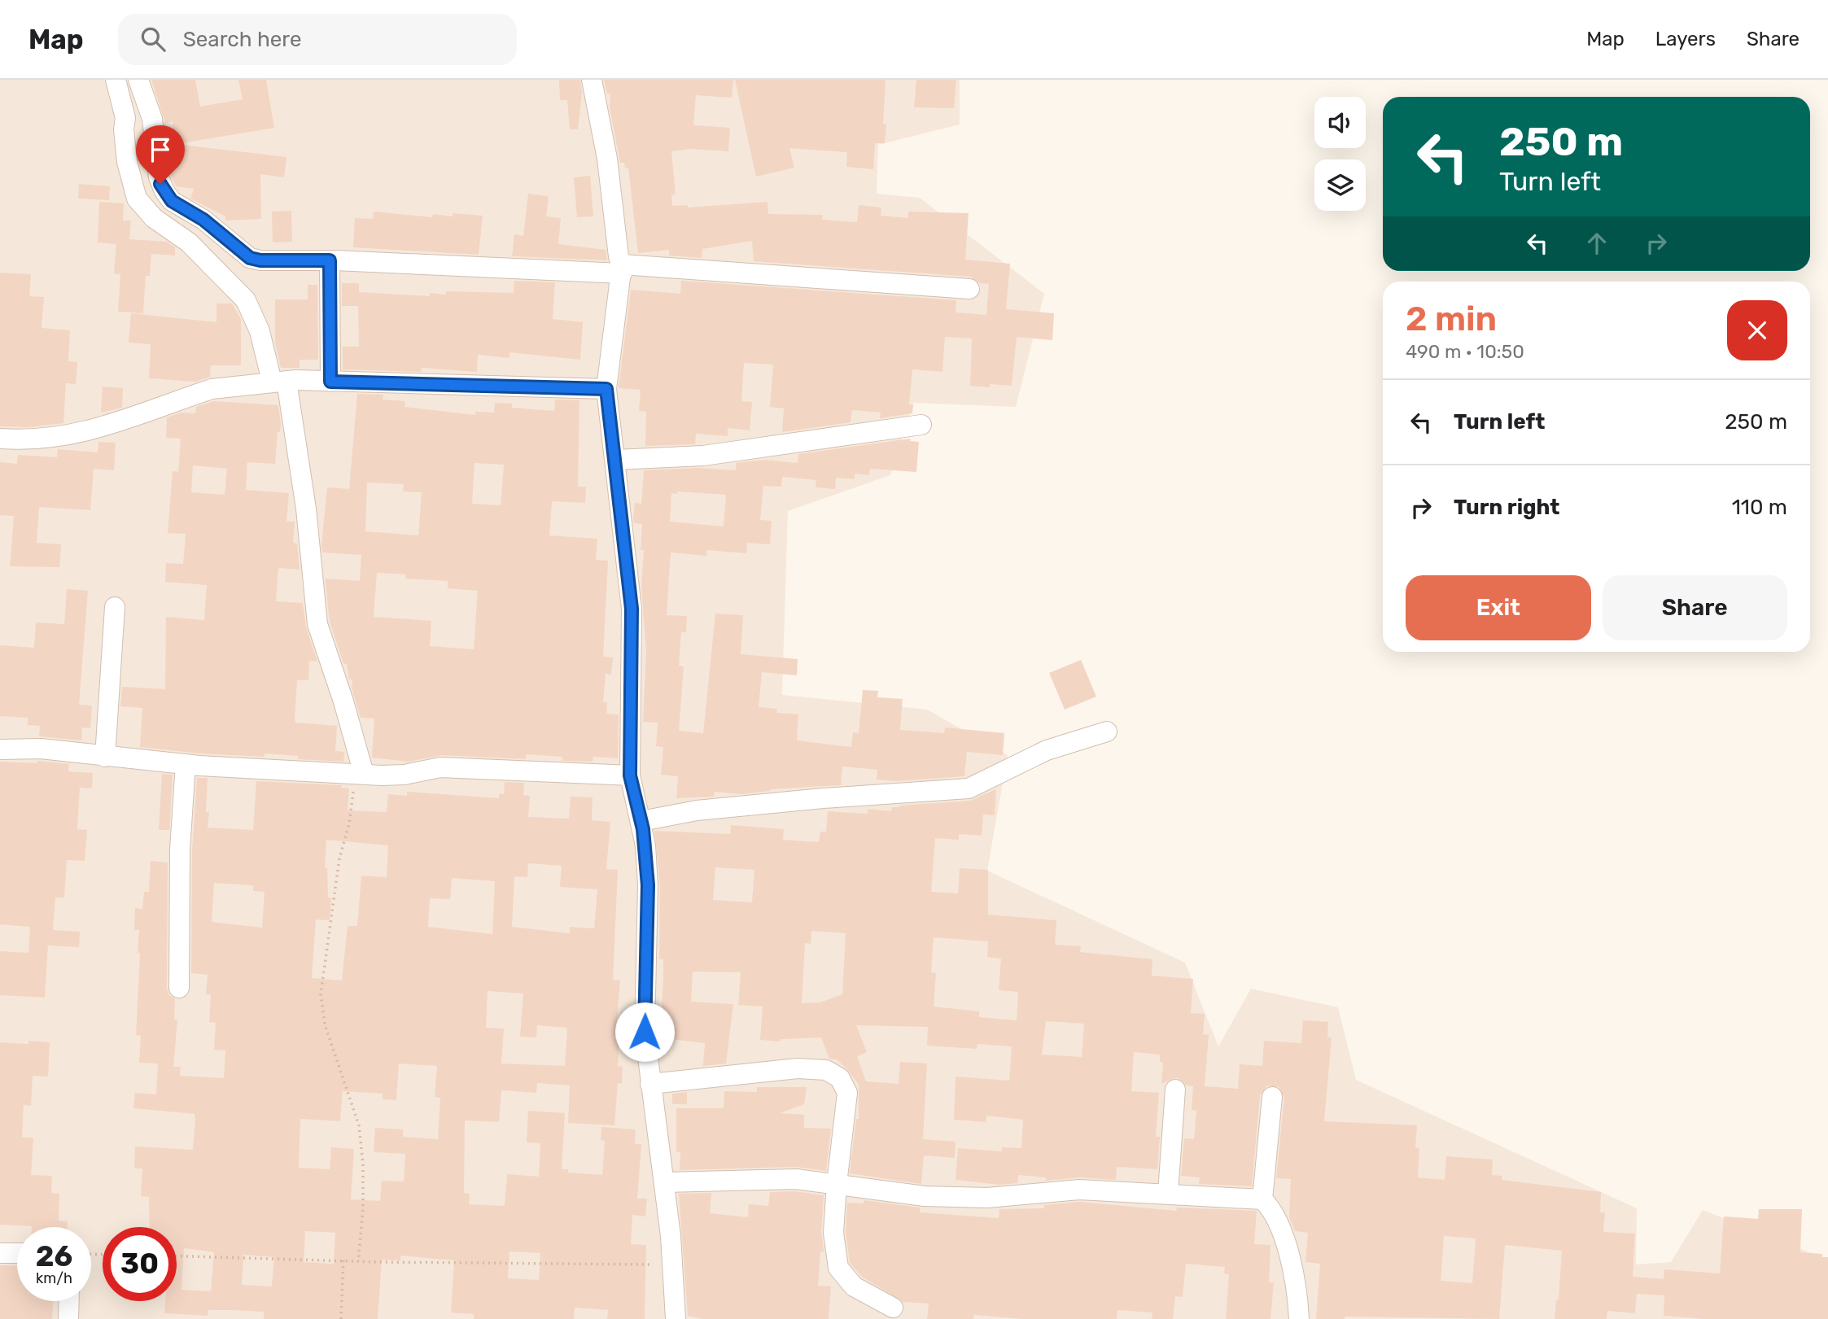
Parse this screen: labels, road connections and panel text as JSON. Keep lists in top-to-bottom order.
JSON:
{
  "page": {
    "header": "Map",
    "search": "Search here",
    "nav": ["Map", "Layers", "Share"],
    "turn": ["250 m", "Turn left"],
    "heading": ["2 min", "490 m · 10:50"],
    "list": [
      {
        "name": "Turn left",
        "value": "250 m"
      },
      {
        "name": "Turn right",
        "value": "110 m"
      }
    ],
    "buttons": ["Exit", "Share"],
    "speed": "26 km/h",
    "limit": "30"
  }
}
